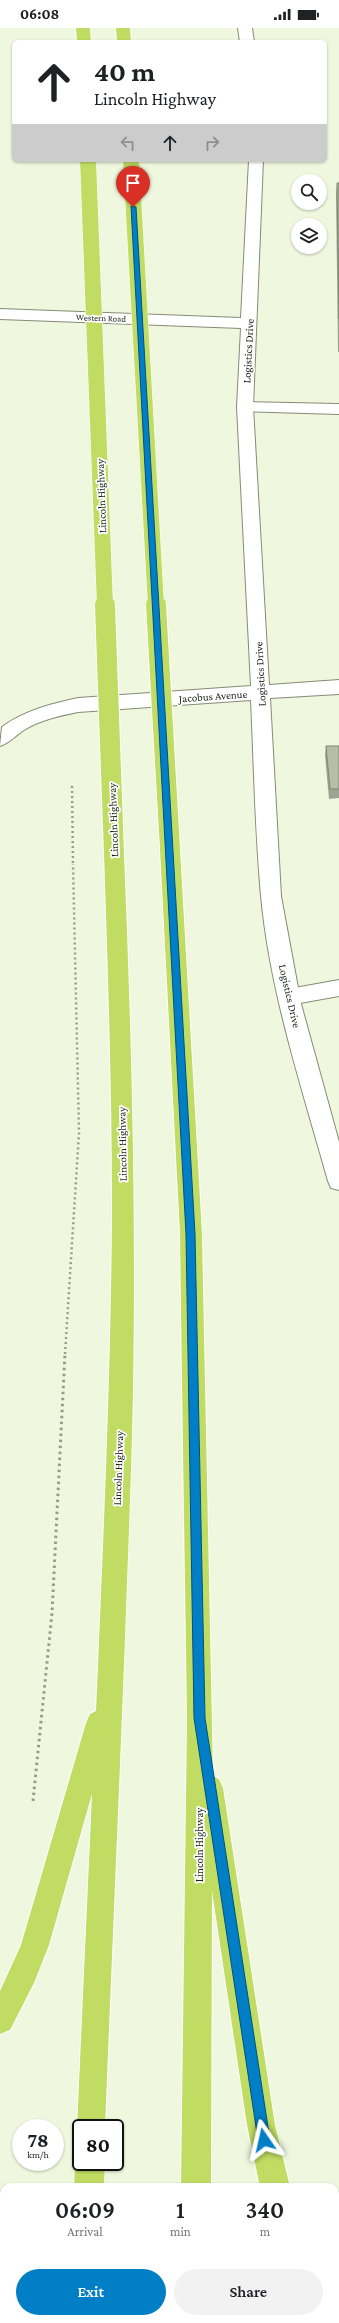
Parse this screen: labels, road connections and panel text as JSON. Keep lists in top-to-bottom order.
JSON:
{
  "streets": {
    "highway": ["Lincoln Highway"],
    "street": ["Western Road", "Logistics Drive", "Jacobus Avenue"]
  },
  "crossings": [
    ["Western Road", "Logistics Drive"],
    ["Logistics Drive", "Jacobus Avenue"]
  ],
  "page": {
    "status": "06:08",
    "turn": ["40 m", "Lincoln Highway"],
    "speed": "78 km/h",
    "limit": "80",
    "eta": [
      "06:09",
      "Arrival",
      "1",
      "min",
      "340",
      "m"
    ],
    "buttons": ["Exit", "Share"]
  }
}
